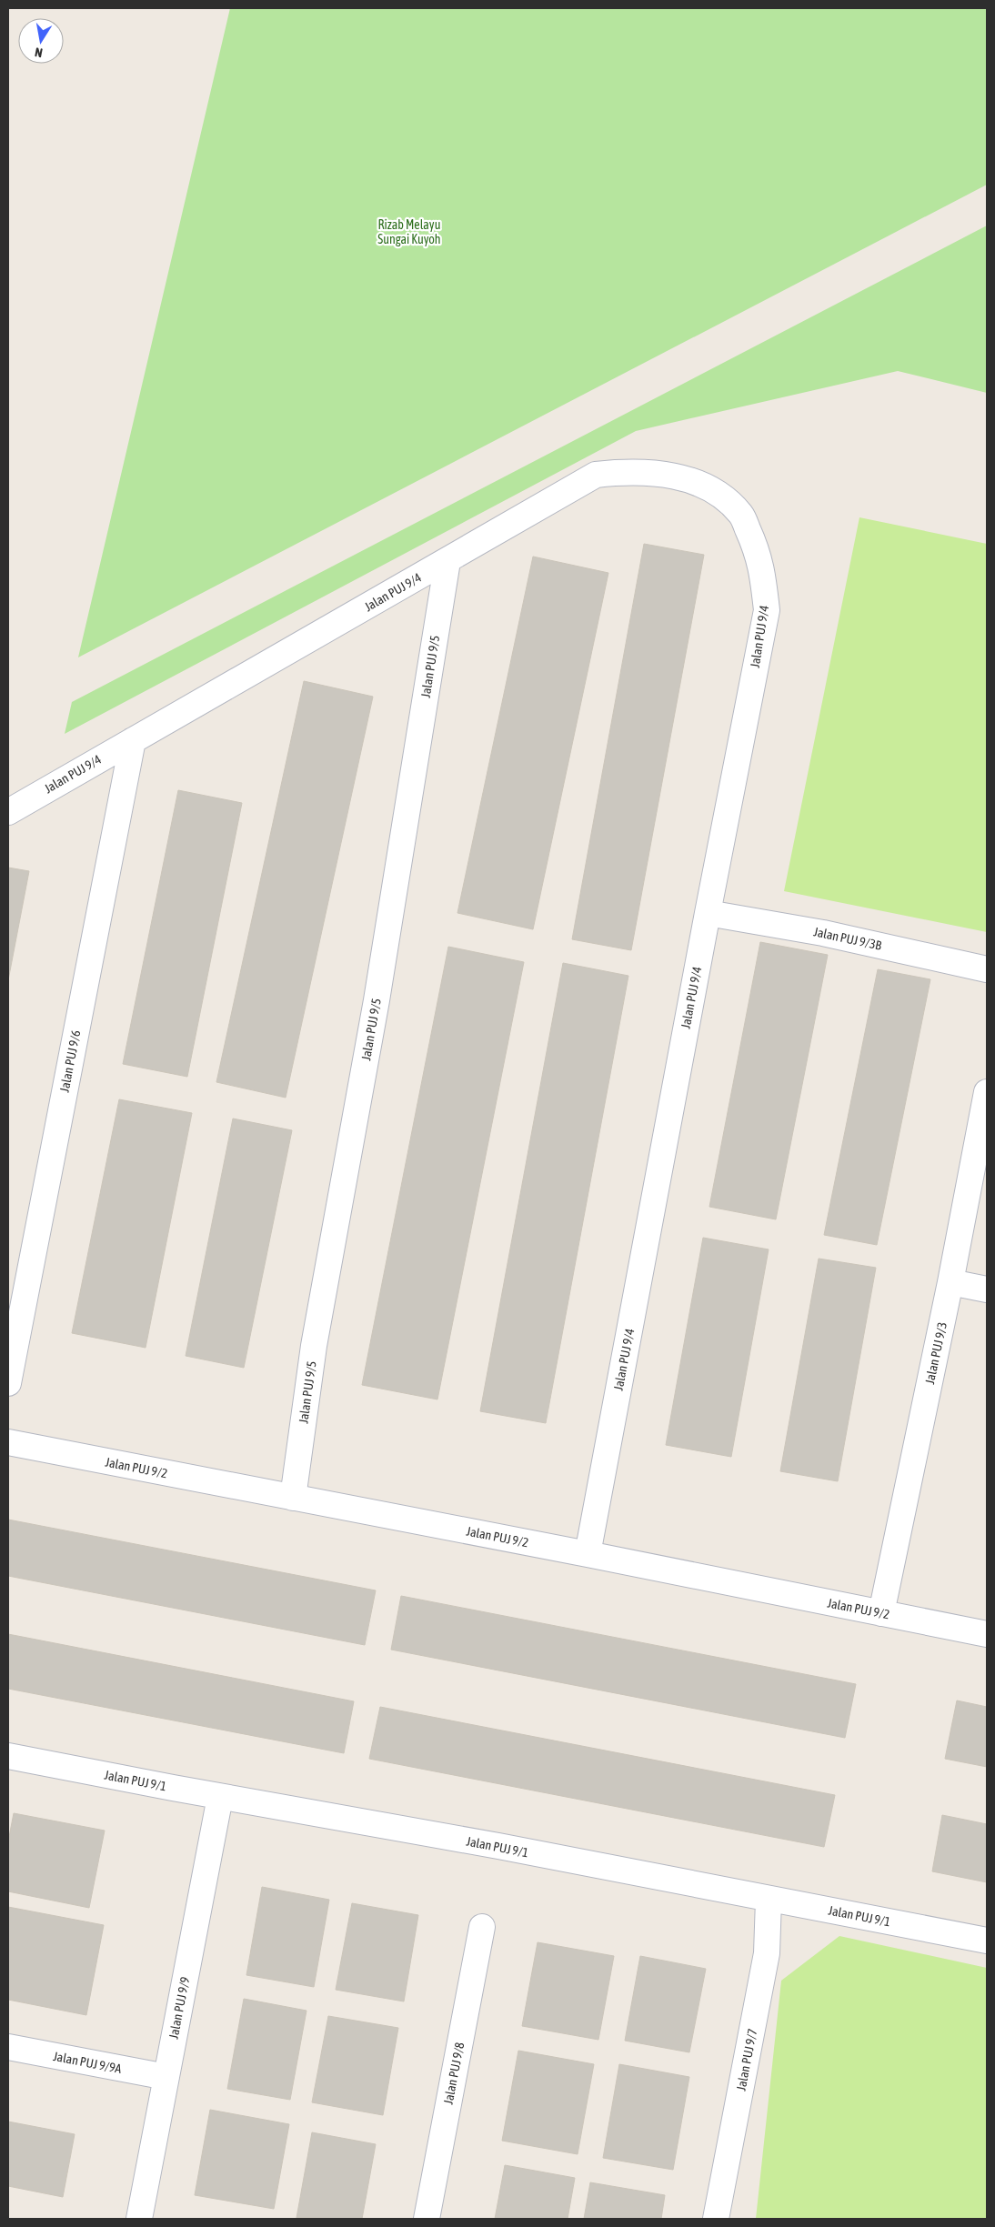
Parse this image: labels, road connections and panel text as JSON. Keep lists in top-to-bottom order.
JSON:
{
  "streets": {
    "street": [
      "Jalan PUJ 9/4",
      "Jalan PUJ 9/5",
      "Jalan PUJ 9/3B",
      "Jalan PUJ 9/6",
      "Jalan PUJ 9/3",
      "Jalan PUJ 9/2",
      "Jalan PUJ 9/1",
      "Jalan PUJ 9/9",
      "Jalan PUJ 9/7",
      "Jalan PUJ 9/9A",
      "Jalan PUJ 9/8"
    ]
  },
  "crossings": [
    ["Jalan PUJ 9/4", "Jalan PUJ 9/5"],
    ["Jalan PUJ 9/4", "Jalan PUJ 9/3B"],
    ["Jalan PUJ 9/4", "Jalan PUJ 9/6"],
    ["Jalan PUJ 9/4", "Jalan PUJ 9/2"],
    ["Jalan PUJ 9/5", "Jalan PUJ 9/2"],
    ["Jalan PUJ 9/3", "Jalan PUJ 9/2"],
    ["Jalan PUJ 9/1", "Jalan PUJ 9/9"],
    ["Jalan PUJ 9/1", "Jalan PUJ 9/7"],
    ["Jalan PUJ 9/9", "Jalan PUJ 9/9A"]
  ],
  "parks": ["Rizab Melayu Sungai Kuyoh"],
  "north": "bottom"
}
